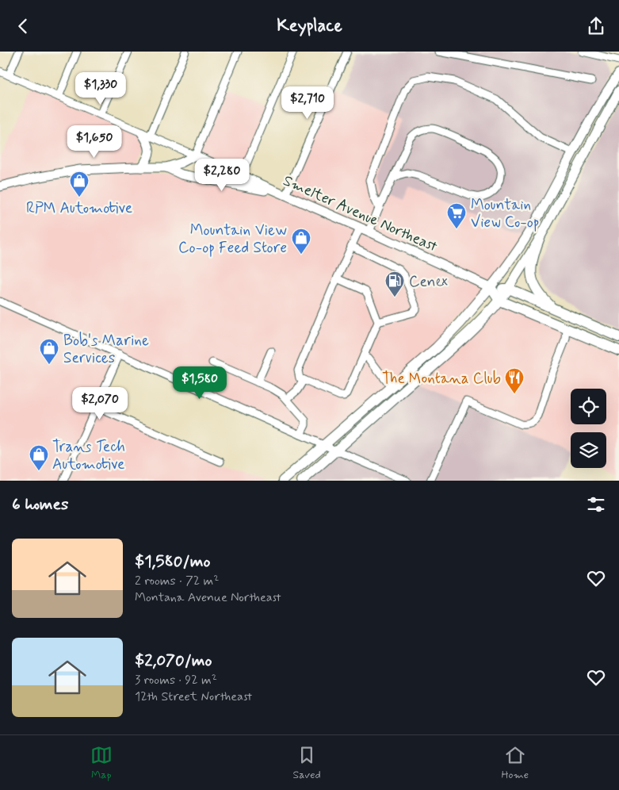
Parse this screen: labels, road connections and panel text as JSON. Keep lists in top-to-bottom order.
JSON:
{
  "streets": {
    "highway": ["Smelter Avenue Northeast"]
  },
  "places": {
    "shop": [
      "RPM Automotive",
      "Mountain View Co-op Feed Store",
      "Bob's Marine Services",
      "Trans Tech Automotive"
    ],
    "supermarket": ["Mountain View Co-op"],
    "fuel station": ["Cenex"],
    "restaurant": ["The Montana Club"]
  },
  "page": {
    "header": "Keyplace",
    "price": [
      "$1,330",
      "$2,710",
      "$1,650",
      "$2,280",
      "$1,580",
      "$2,070"
    ],
    "heading": "6 homes",
    "list": [
      {
        "name": "$1,580/mo",
        "note": "2 rooms · 72 m² · Montana Avenue Northeast"
      },
      {
        "name": "$2,070/mo",
        "note": "3 rooms · 92 m² · 12th Street Northeast"
      }
    ],
    "tabs": ["Map", "Saved", "Home"]
  }
}
